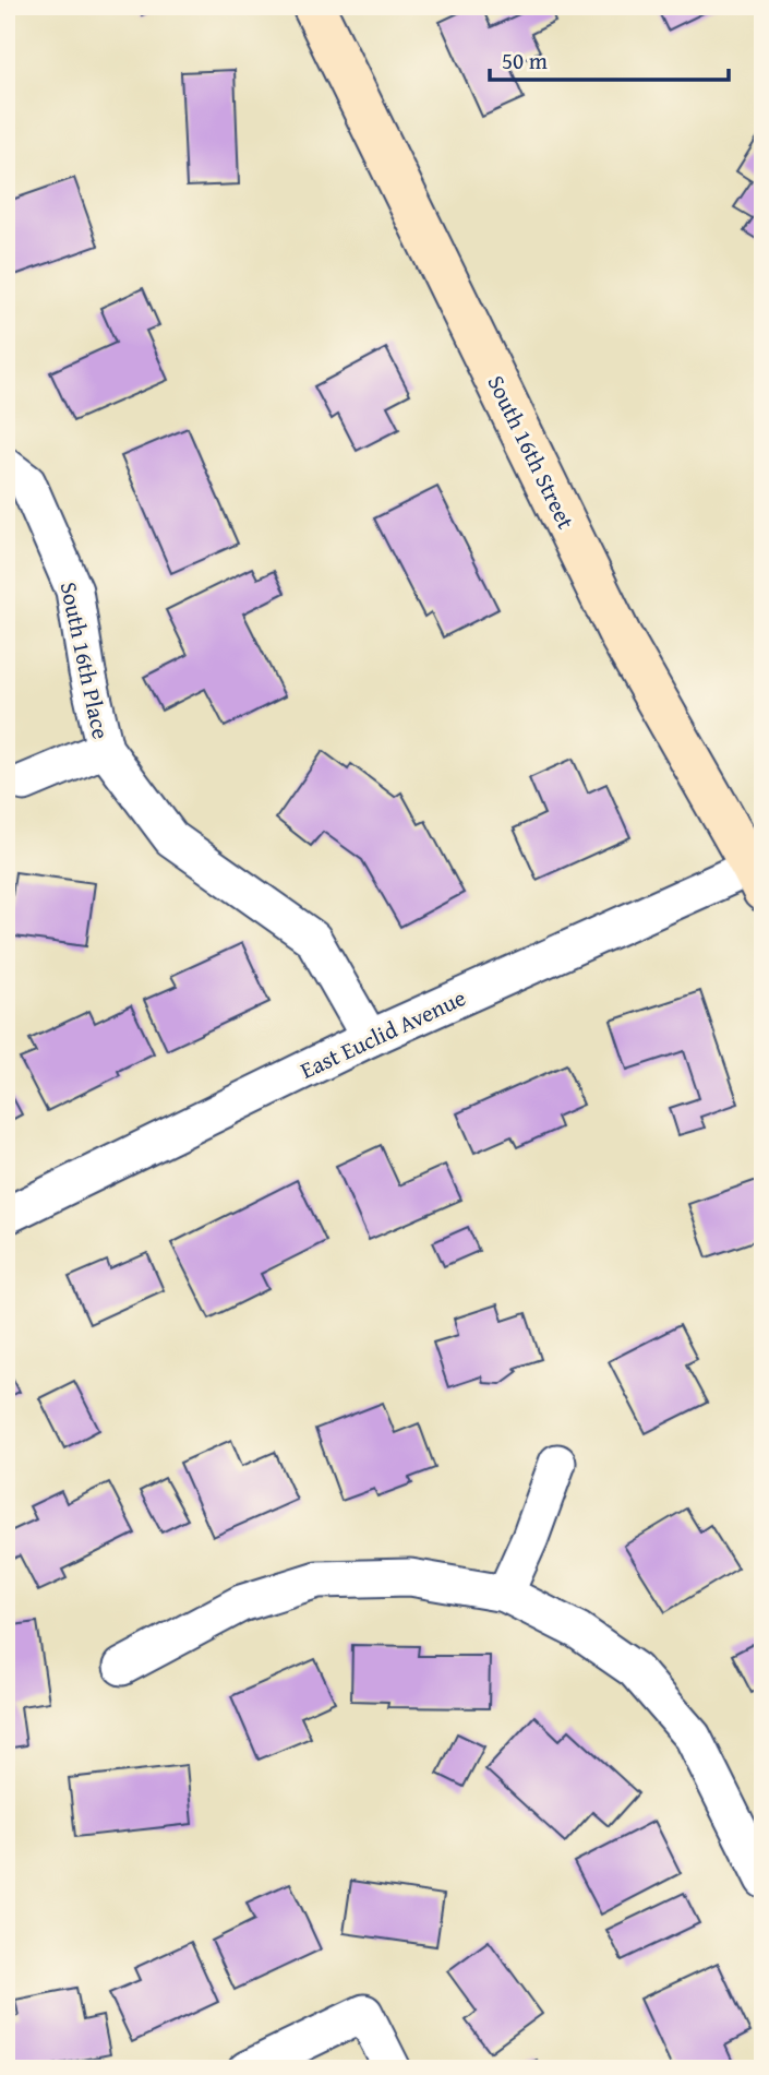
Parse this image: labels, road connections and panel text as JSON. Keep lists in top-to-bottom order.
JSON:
{
  "streets": {
    "main road": ["South 16th Street"],
    "street": ["South 16th Place", "East Euclid Avenue"]
  },
  "crossings": [
    ["South 16th Street", "East Euclid Avenue"],
    ["South 16th Place", "East Euclid Avenue"]
  ],
  "scale_bar": "50 m"
}
